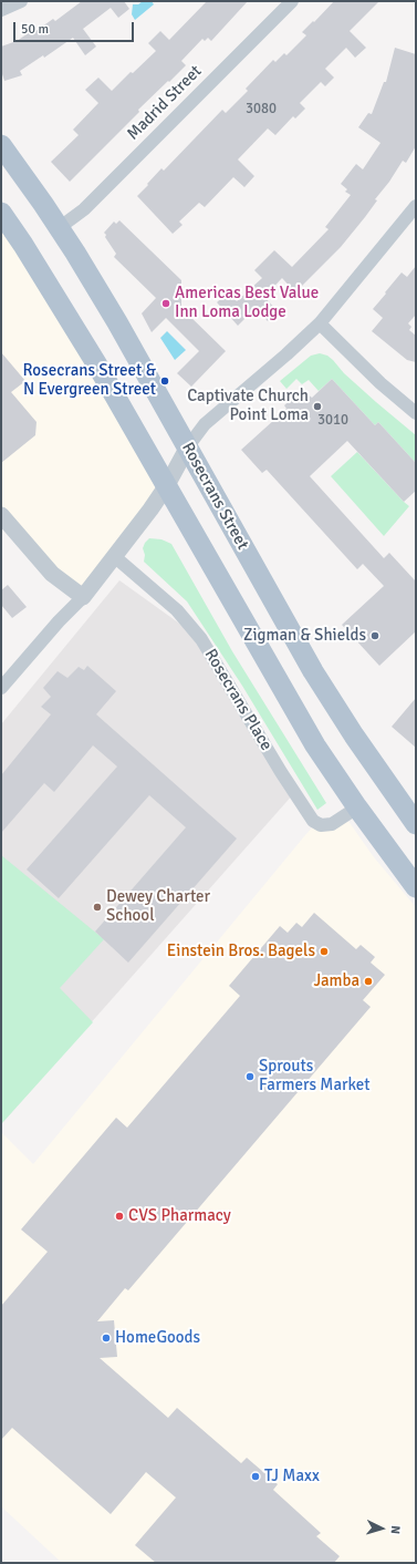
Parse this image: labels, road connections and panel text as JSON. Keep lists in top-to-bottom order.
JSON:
{
  "streets": {
    "main road": ["Rosecrans Street"],
    "street": ["Madrid Street", "Rosecrans Place"]
  },
  "crossings": [
    ["Madrid Street", "Rosecrans Street"]
  ],
  "places": [
    "Americas Best Value Inn Loma Lodge",
    "Rosecrans Street & N Evergreen Street",
    "Captivate Church Point Loma",
    "Zigman & Shields",
    "Dewey Charter School",
    "Einstein Bros. Bagels",
    "Jamba",
    "Sprouts Farmers Market",
    "CVS Pharmacy",
    "HomeGoods",
    "TJ Maxx"
  ],
  "house_numbers": ["3080", "3010"],
  "scale_bar": "50 m",
  "north": "right"
}
